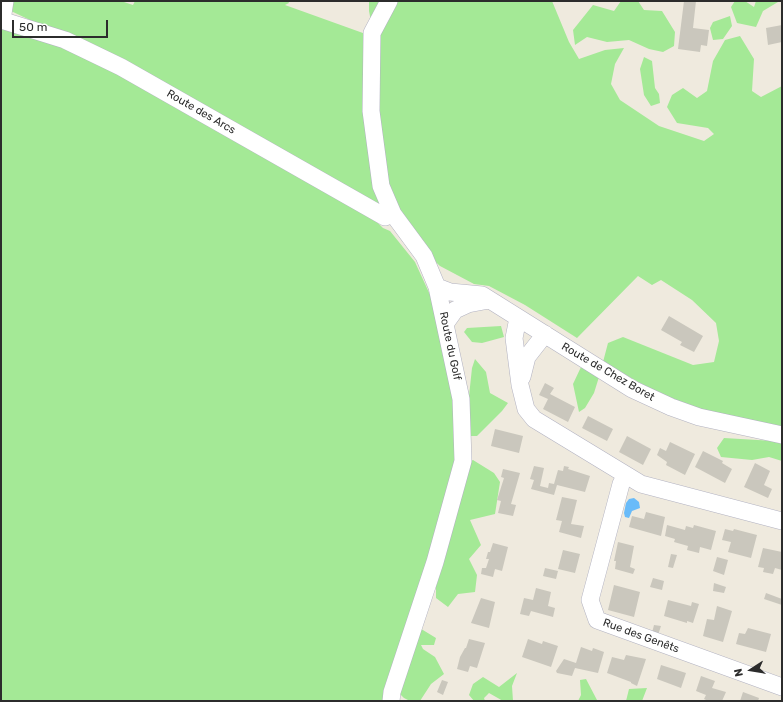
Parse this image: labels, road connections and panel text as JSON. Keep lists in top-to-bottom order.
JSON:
{
  "streets": {
    "street": [
      "Route des Arcs",
      "Route du Golf",
      "Route de Chez Boret",
      "Rue des Genêts"
    ]
  },
  "crossings": [
    ["Route des Arcs", "Route du Golf"],
    ["Route du Golf", "Route de Chez Boret"]
  ],
  "scale_bar": "50 m",
  "north": "left"
}
